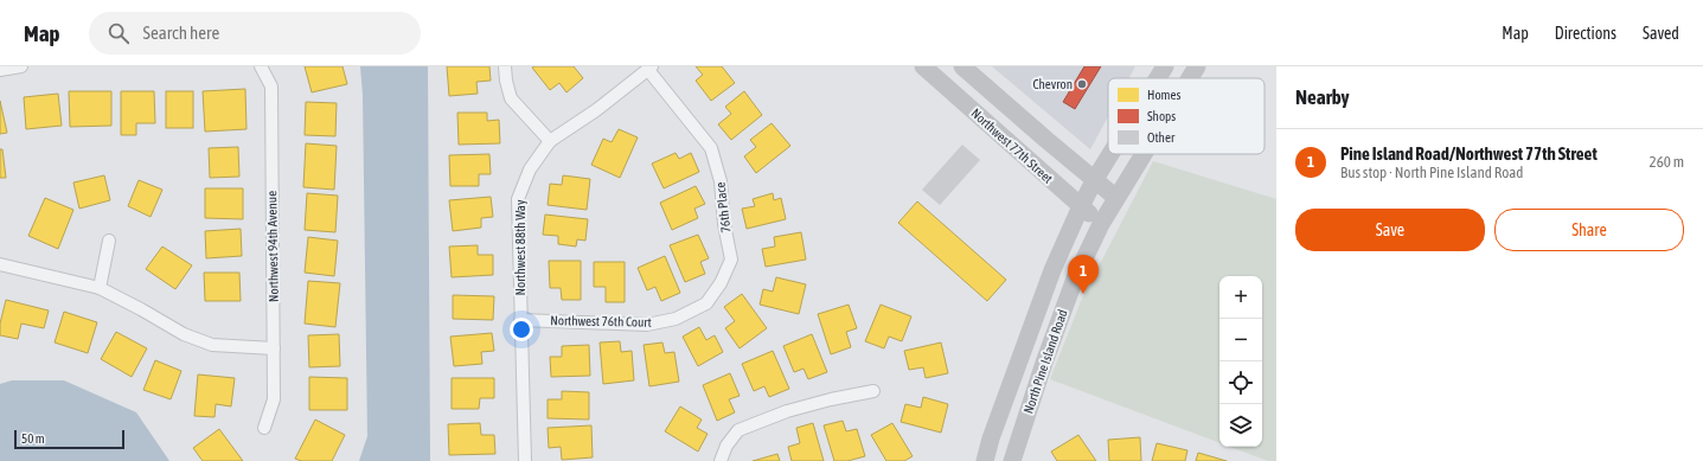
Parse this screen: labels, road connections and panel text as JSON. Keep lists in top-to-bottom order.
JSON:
{
  "streets": {
    "main road": ["Northwest 77th Street", "North Pine Island Road"],
    "street": [
      "76th Place",
      "Northwest 94th Avenue",
      "Northwest 88th Way",
      "Northwest 76th Court"
    ]
  },
  "crossings": [
    ["Northwest 77th Street", "North Pine Island Road"],
    ["76th Place", "Northwest 88th Way"],
    ["76th Place", "Northwest 76th Court"],
    ["Northwest 88th Way", "Northwest 76th Court"]
  ],
  "places": ["Chevron"],
  "legend": ["Homes", "Shops", "Other"],
  "scale_bar": "50 m",
  "page": {
    "header": "Map",
    "search": "Search here",
    "nav": ["Map", "Directions", "Saved"],
    "heading": "Nearby",
    "list": [
      {
        "mark": "1",
        "name": "Pine Island Road/Northwest 77th Street",
        "note": "Bus stop · North Pine Island Road",
        "value": "260 m"
      }
    ],
    "buttons": ["Save", "Share"],
    "pins": "1",
    "map_buttons": ["+", "−"],
    "scale": "50 m"
  }
}
